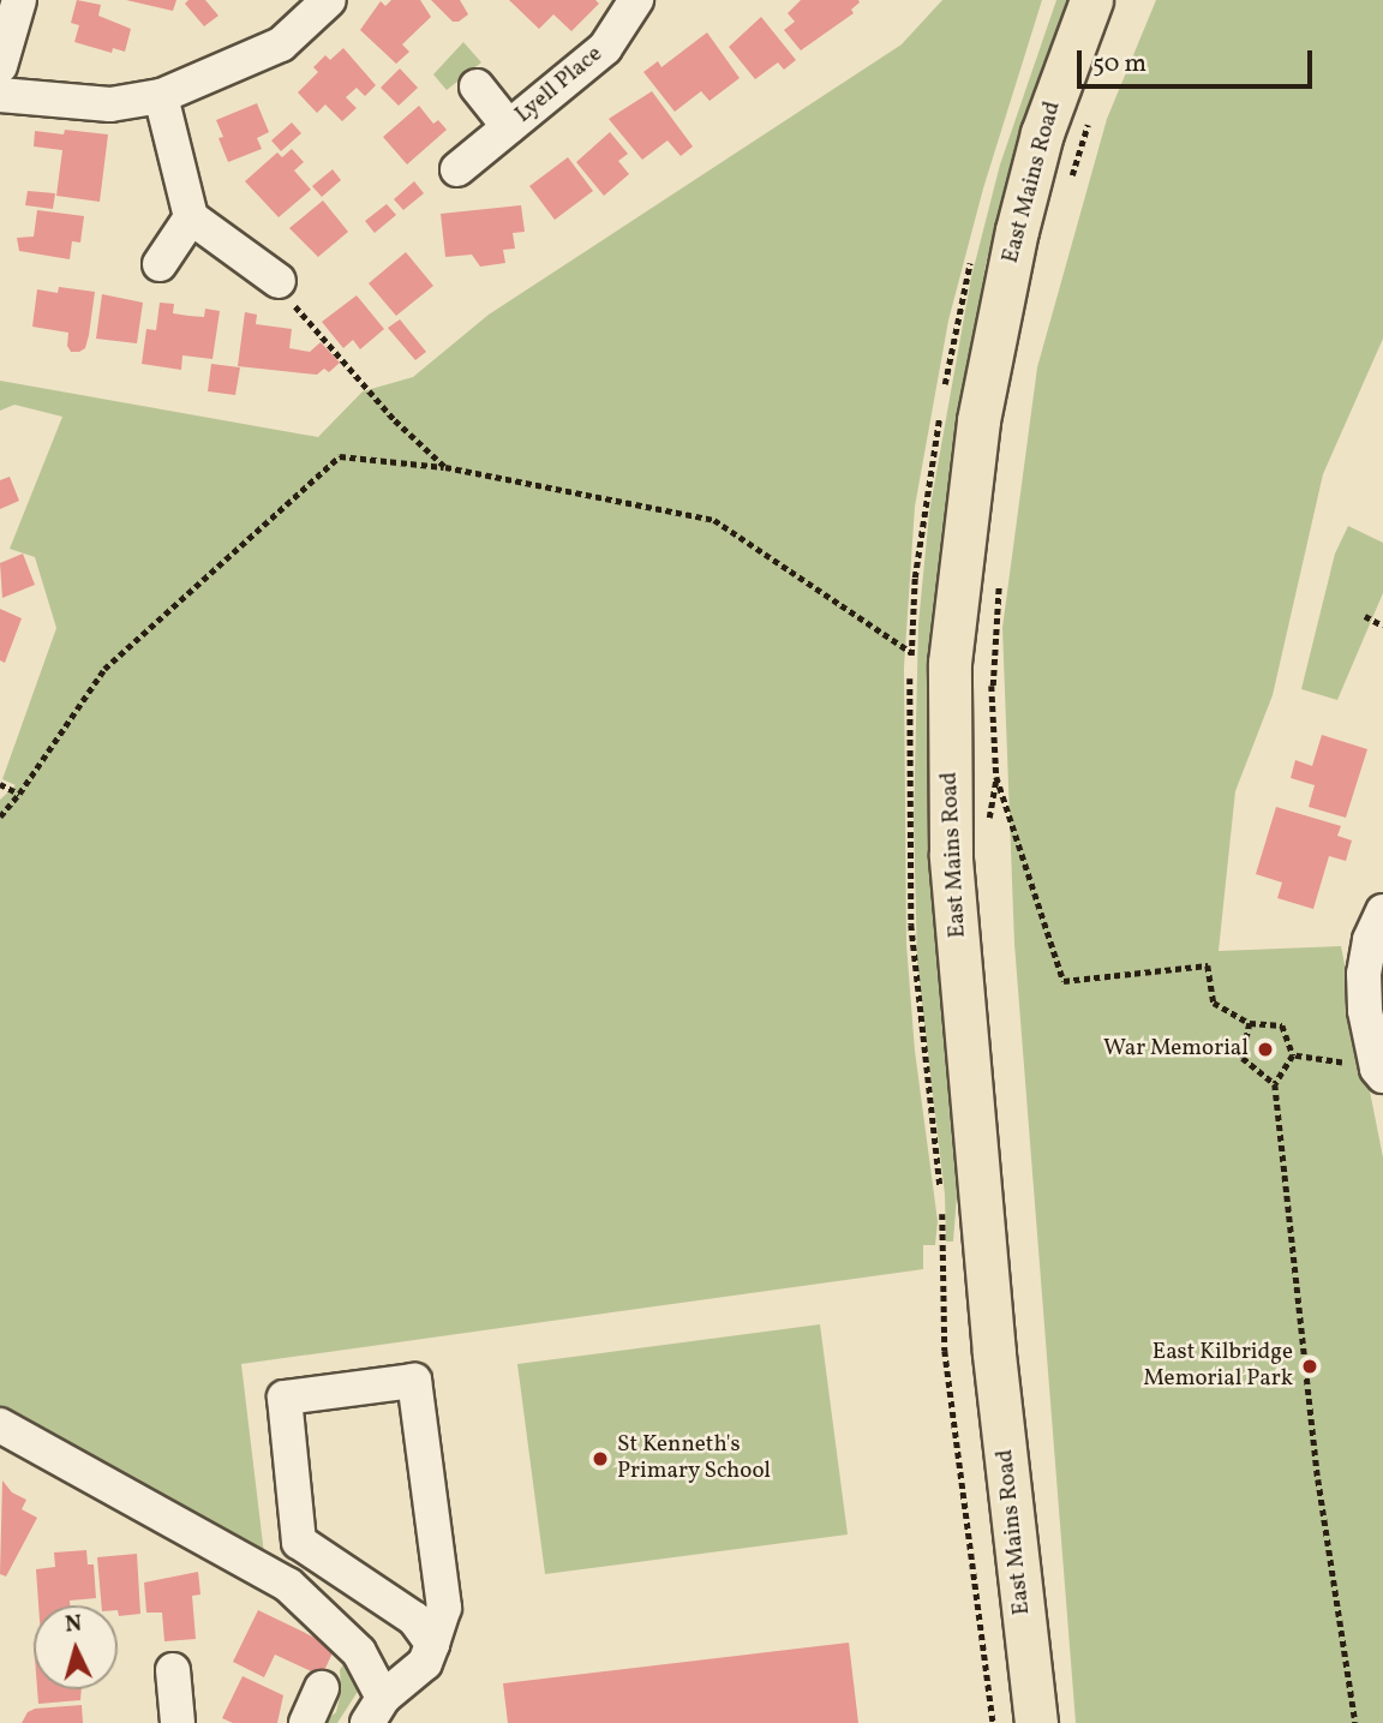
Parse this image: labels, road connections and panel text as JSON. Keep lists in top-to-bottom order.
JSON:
{
  "streets": {
    "main road": ["East Mains Road"],
    "street": ["Lyell Place"]
  },
  "places": ["War Memorial", "East Kilbridge Memorial Park", "St Kenneth's Primary School"],
  "scale_bar": "50 m",
  "north": "top"
}
